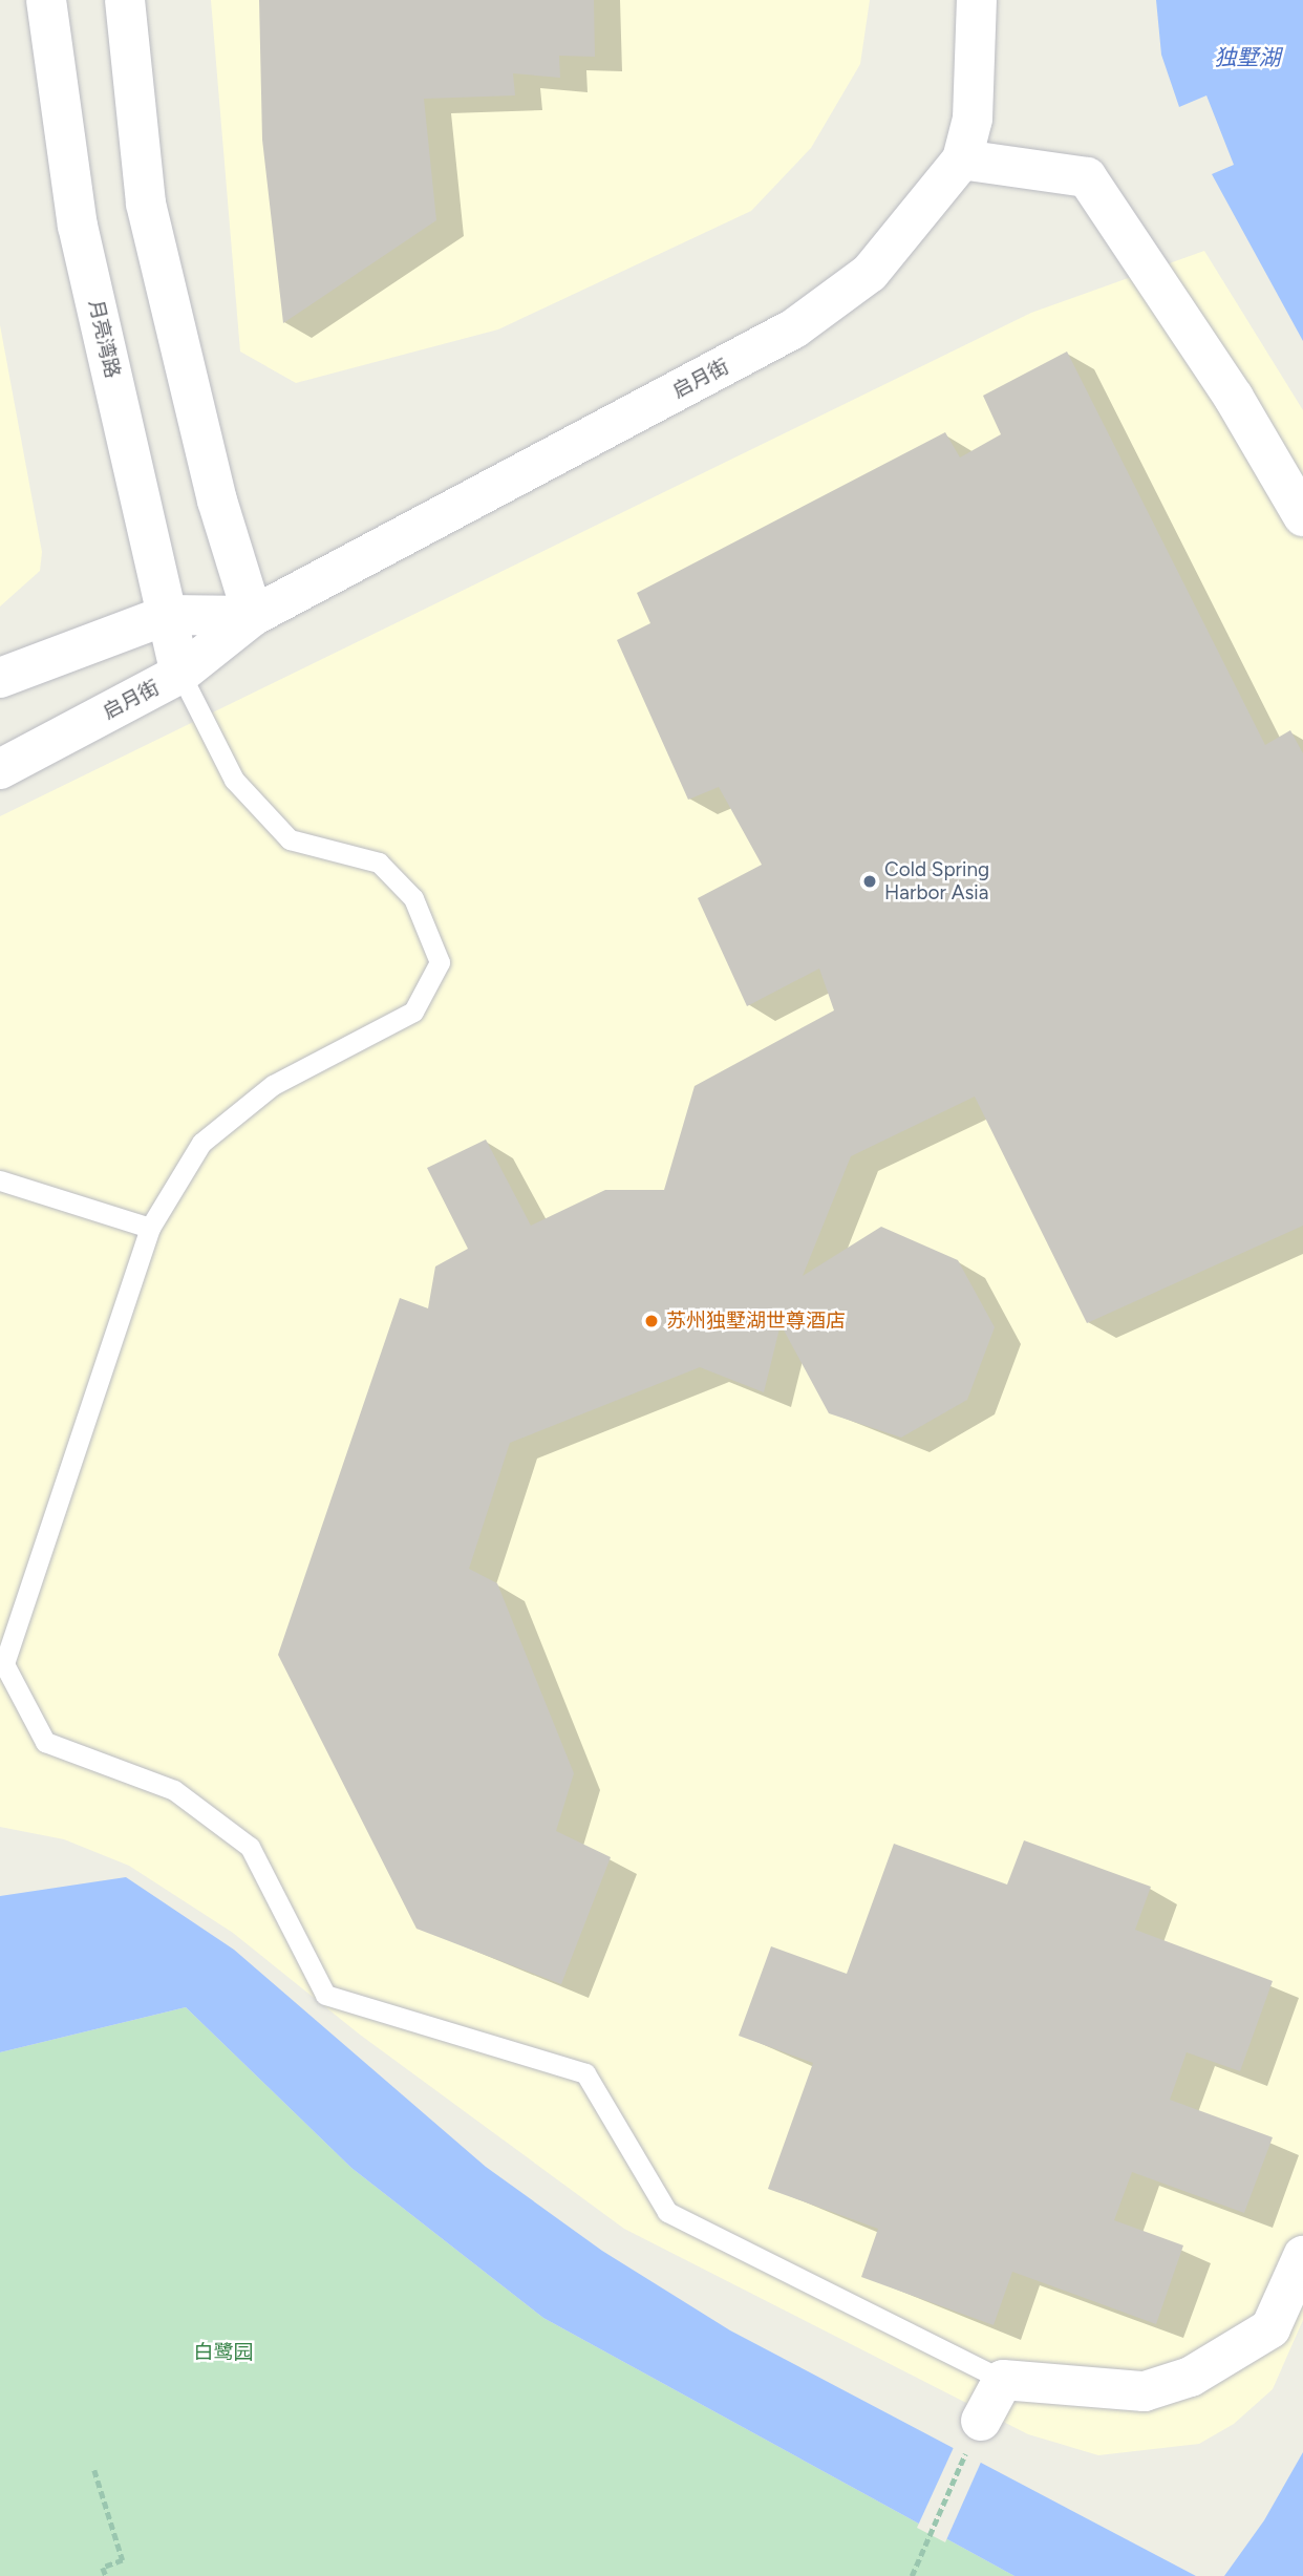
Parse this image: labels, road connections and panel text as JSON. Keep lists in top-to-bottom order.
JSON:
{
  "streets": {
    "street": ["月亮湾路", "启月街"]
  },
  "crossings": [
    ["月亮湾路", "启月街"]
  ],
  "water": ["独墅湖"],
  "parks": ["白鹭园"],
  "places": ["Cold Spring Harbor Asia", "苏州独墅湖世尊酒店"]
}
